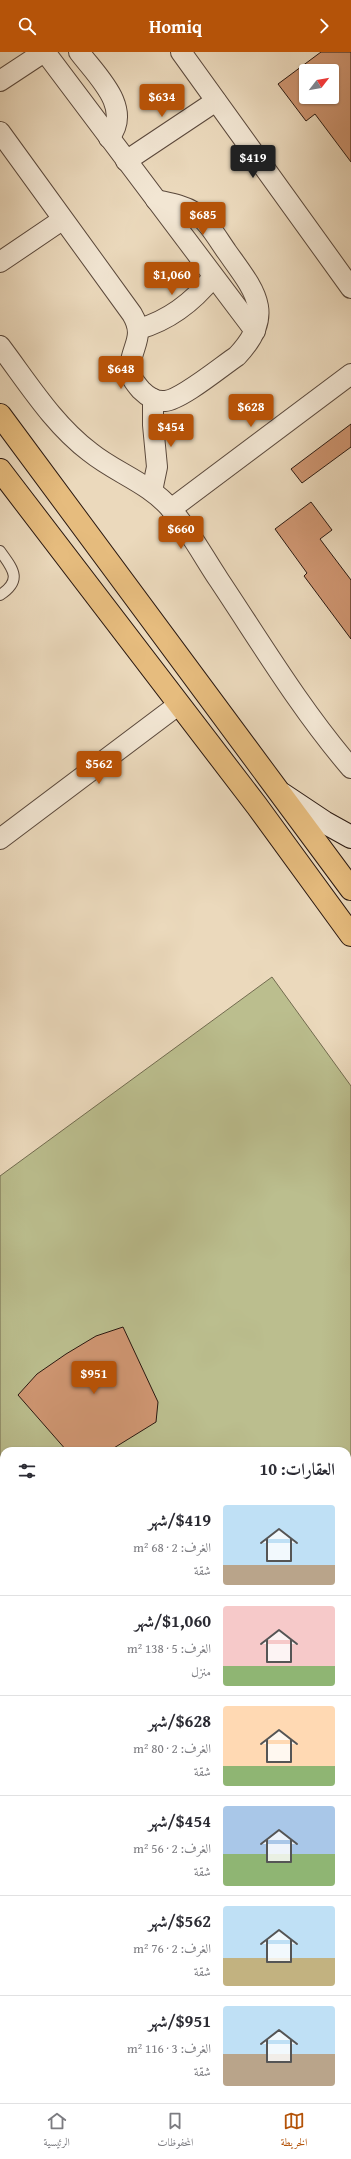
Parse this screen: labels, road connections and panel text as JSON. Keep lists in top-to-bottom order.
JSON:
{
  "north": "top right",
  "page": {
    "header": "Homiq",
    "price": [
      "$634",
      "$419",
      "$685",
      "$1,060",
      "$648",
      "$628",
      "$454",
      "$660",
      "$562",
      "$951"
    ],
    "heading": "العقارات: 10",
    "list": [
      {
        "name": "$419/شهر",
        "note": "الغرف: 2 · 68 m² · شقة"
      },
      {
        "name": "$1,060/شهر",
        "note": "الغرف: 5 · 138 m² · منزل"
      },
      {
        "name": "$628/شهر",
        "note": "الغرف: 2 · 80 m² · شقة"
      },
      {
        "name": "$454/شهر",
        "note": "الغرف: 2 · 56 m² · شقة"
      },
      {
        "name": "$562/شهر",
        "note": "الغرف: 2 · 76 m² · شقة"
      },
      {
        "name": "$951/شهر",
        "note": "الغرف: 3 · 116 m² · شقة"
      }
    ],
    "tabs": ["الخريطة", "المحفوظات", "الرئيسية"]
  }
}
